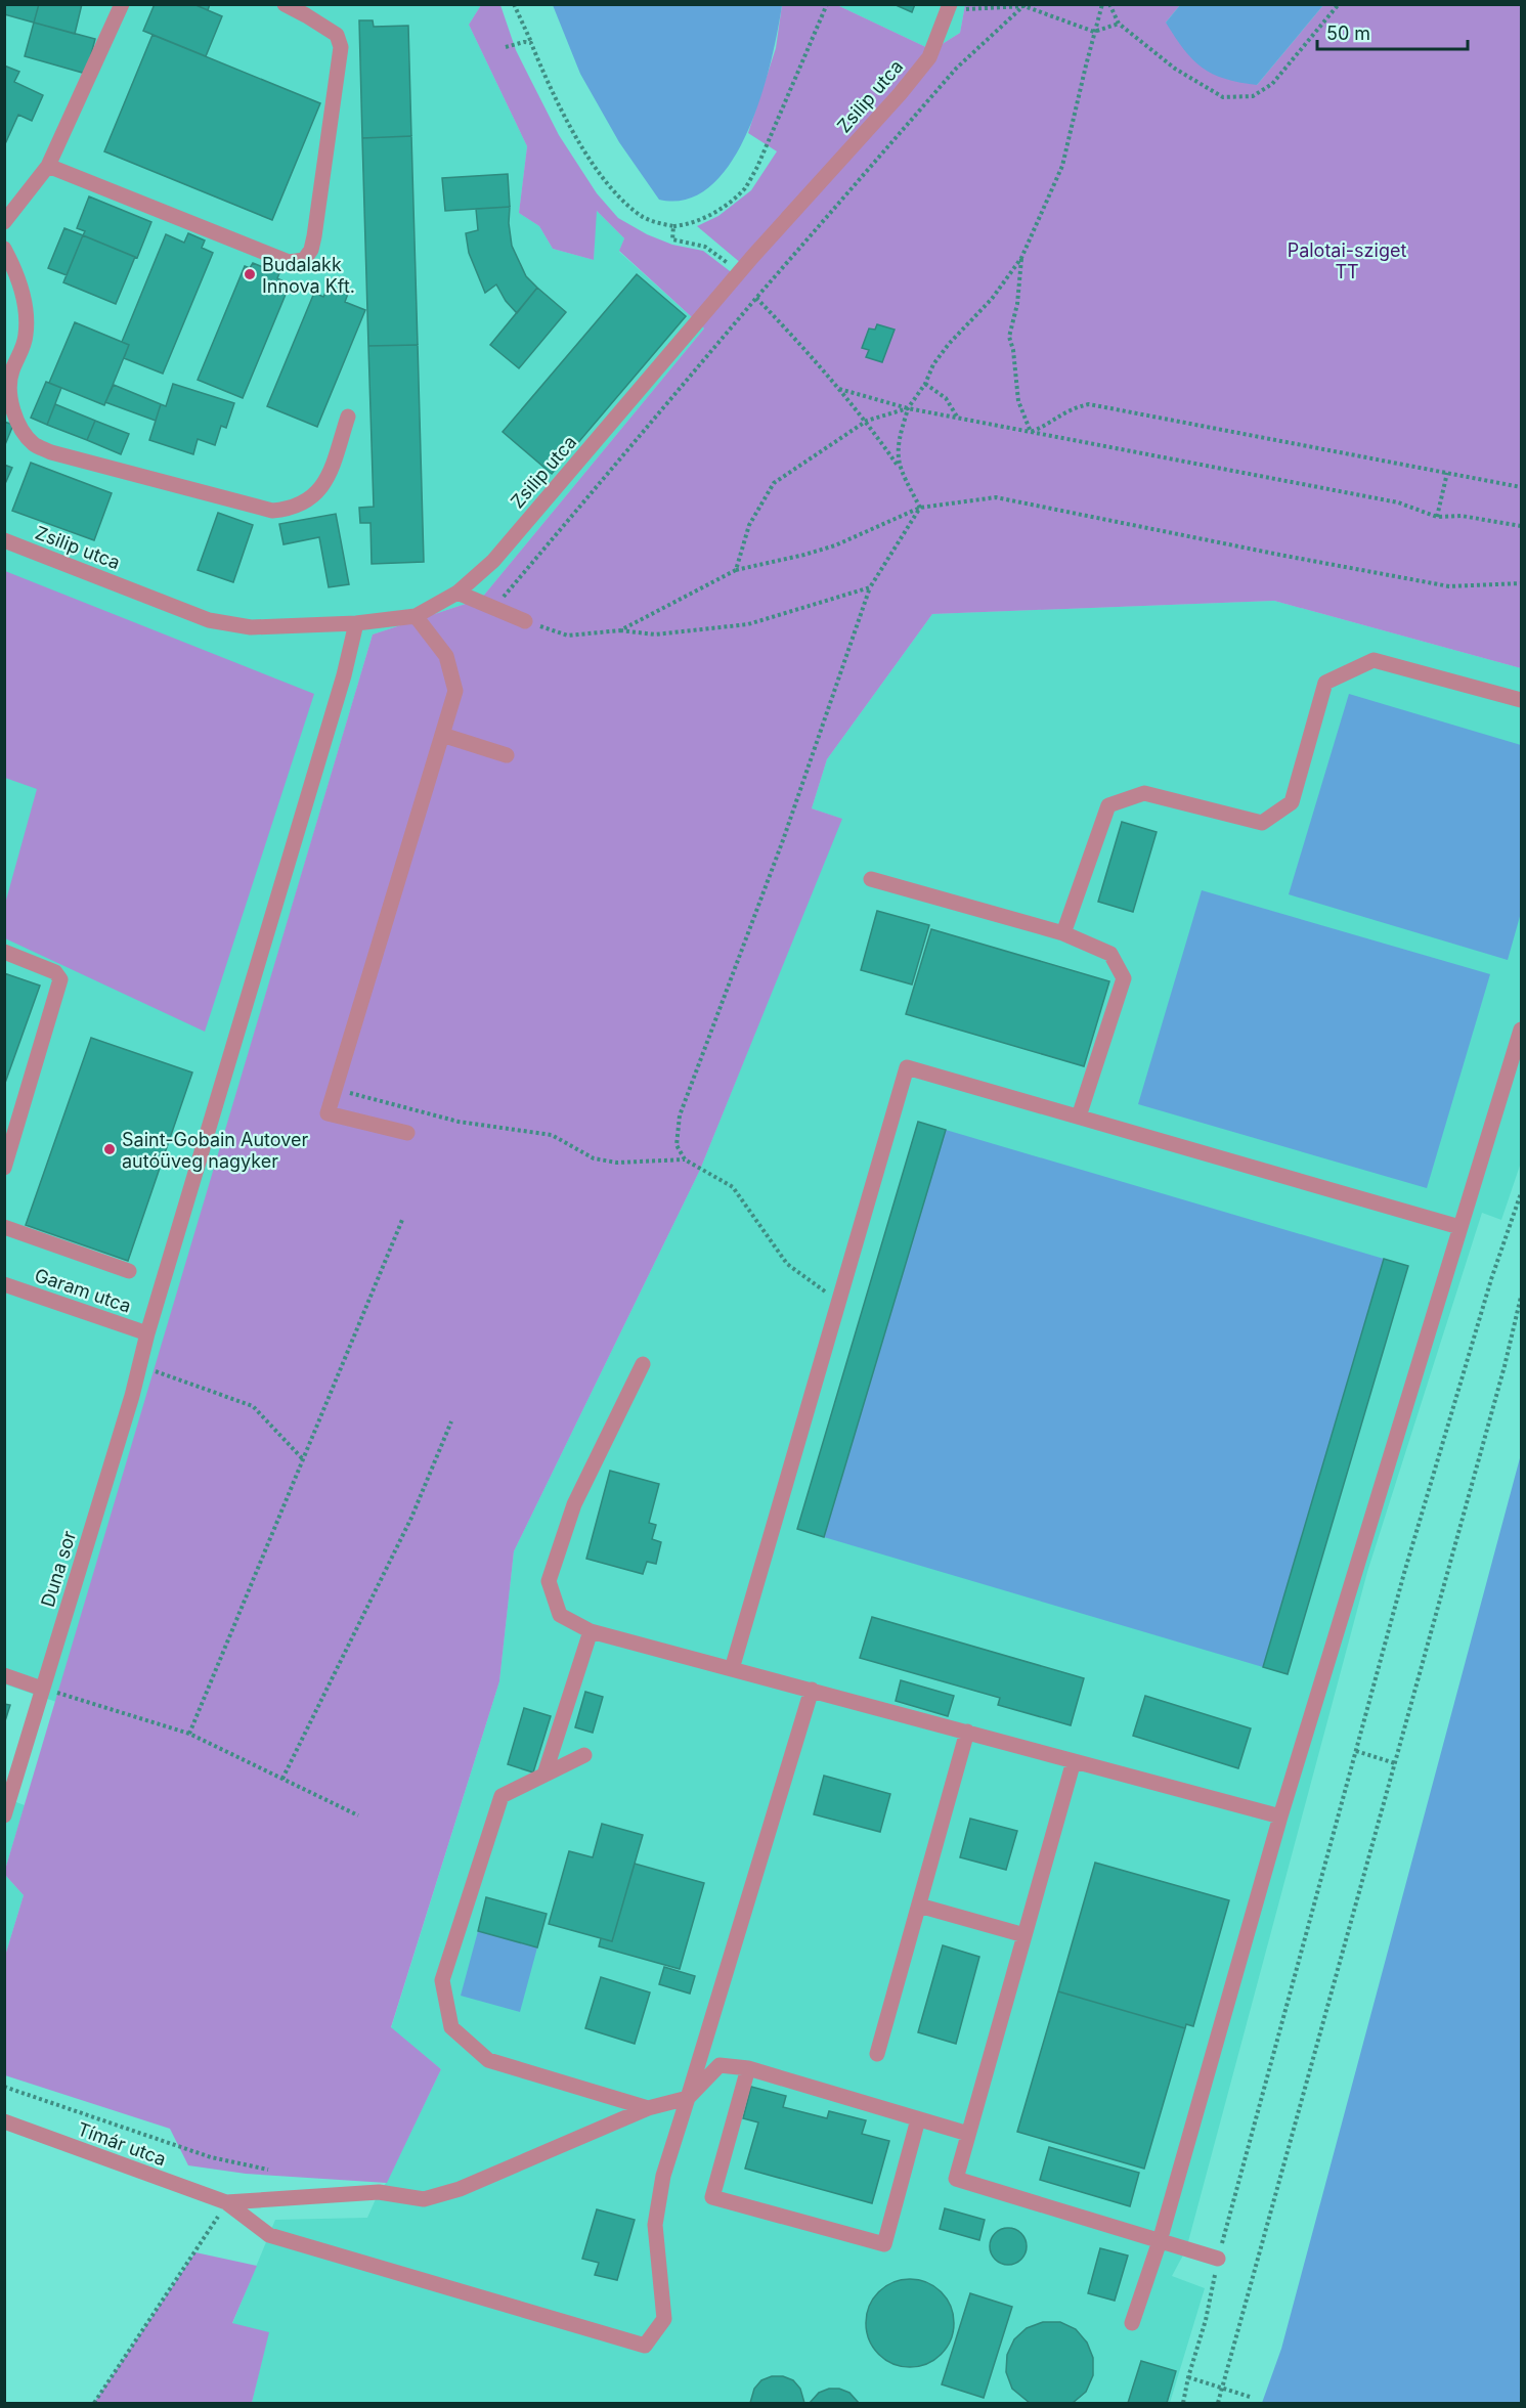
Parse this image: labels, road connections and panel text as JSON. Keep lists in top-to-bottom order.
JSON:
{
  "streets": {
    "street": [
      "Zsilip utca",
      "Garam utca",
      "Duna sor",
      "Tímár utca"
    ]
  },
  "crossings": [
    ["Zsilip utca", "Duna sor"],
    ["Garam utca", "Duna sor"]
  ],
  "parks": ["Palotai-sziget TT"],
  "places": ["Budalakk Innova Kft.", "Saint-Gobain Autover autóüveg nagyker"],
  "scale_bar": "50 m"
}
